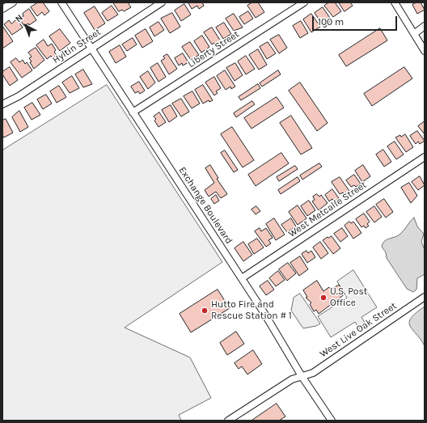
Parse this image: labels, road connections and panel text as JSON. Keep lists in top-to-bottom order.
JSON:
{
  "streets": {
    "street": [
      "Hyltin Street",
      "Liberty Street",
      "Exchange Boulevard",
      "West Metcalfe Street",
      "West Live Oak Street"
    ]
  },
  "crossings": [
    ["Hyltin Street", "Exchange Boulevard"],
    ["Liberty Street", "Exchange Boulevard"],
    ["Exchange Boulevard", "West Metcalfe Street"],
    ["Exchange Boulevard", "West Live Oak Street"]
  ],
  "places": ["U.S. Post Office", "Hutto Fire and Rescue Station # 1"],
  "scale_bar": "100 m",
  "north": "top left"
}
